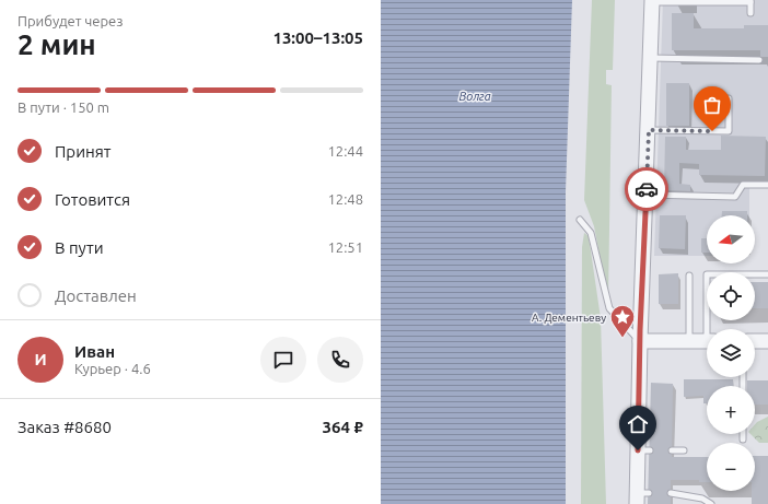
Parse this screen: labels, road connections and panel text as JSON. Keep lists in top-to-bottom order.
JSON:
{
  "water": ["Волга"],
  "places": {
    "place": ["А. Дементьеву"]
  },
  "north": "left",
  "page": {
    "heading": ["2 мин", "Прибудет через", "13:00–13:05"],
    "panel": [
      "Иван",
      "Курьер · 4.6",
      "Заказ #8680",
      "364 ₽"
    ],
    "bar": "В пути · 150 m",
    "list": [
      ["Принят", "12:44"],
      ["Готовится", "12:48"],
      ["В пути", "12:51"],
      "Доставлен"
    ],
    "map_buttons": ["+", "−"],
    "round": "И"
  }
}
